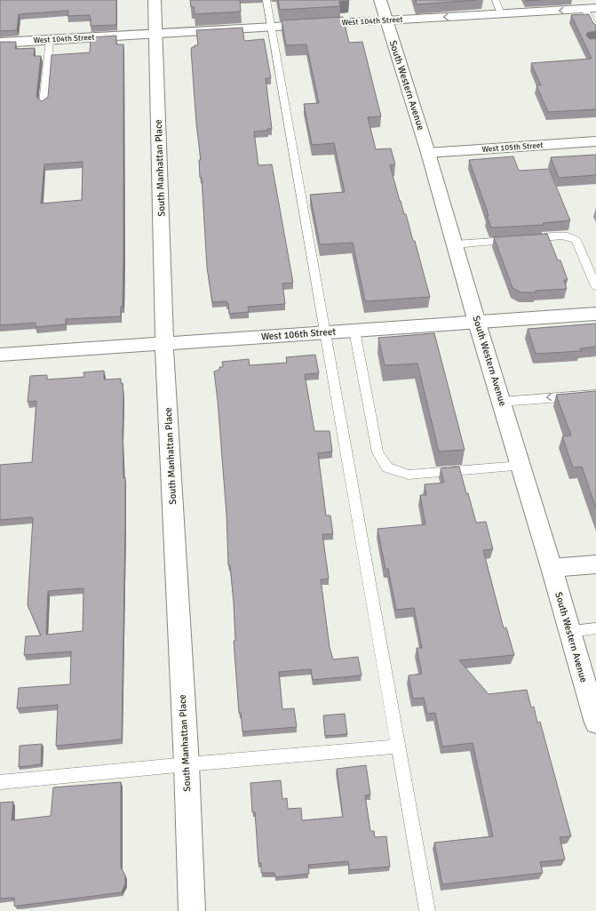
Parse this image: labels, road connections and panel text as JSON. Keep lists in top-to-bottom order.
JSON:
{
  "streets": {
    "street": [
      "West 104th Street",
      "South Western Avenue",
      "West 105th Street",
      "South Manhattan Place",
      "West 106th Street"
    ]
  },
  "crossings": [
    ["West 104th Street", "South Western Avenue"],
    ["West 104th Street", "South Manhattan Place"],
    ["South Western Avenue", "West 105th Street"],
    ["South Western Avenue", "West 106th Street"],
    ["South Manhattan Place", "West 106th Street"]
  ]
}
